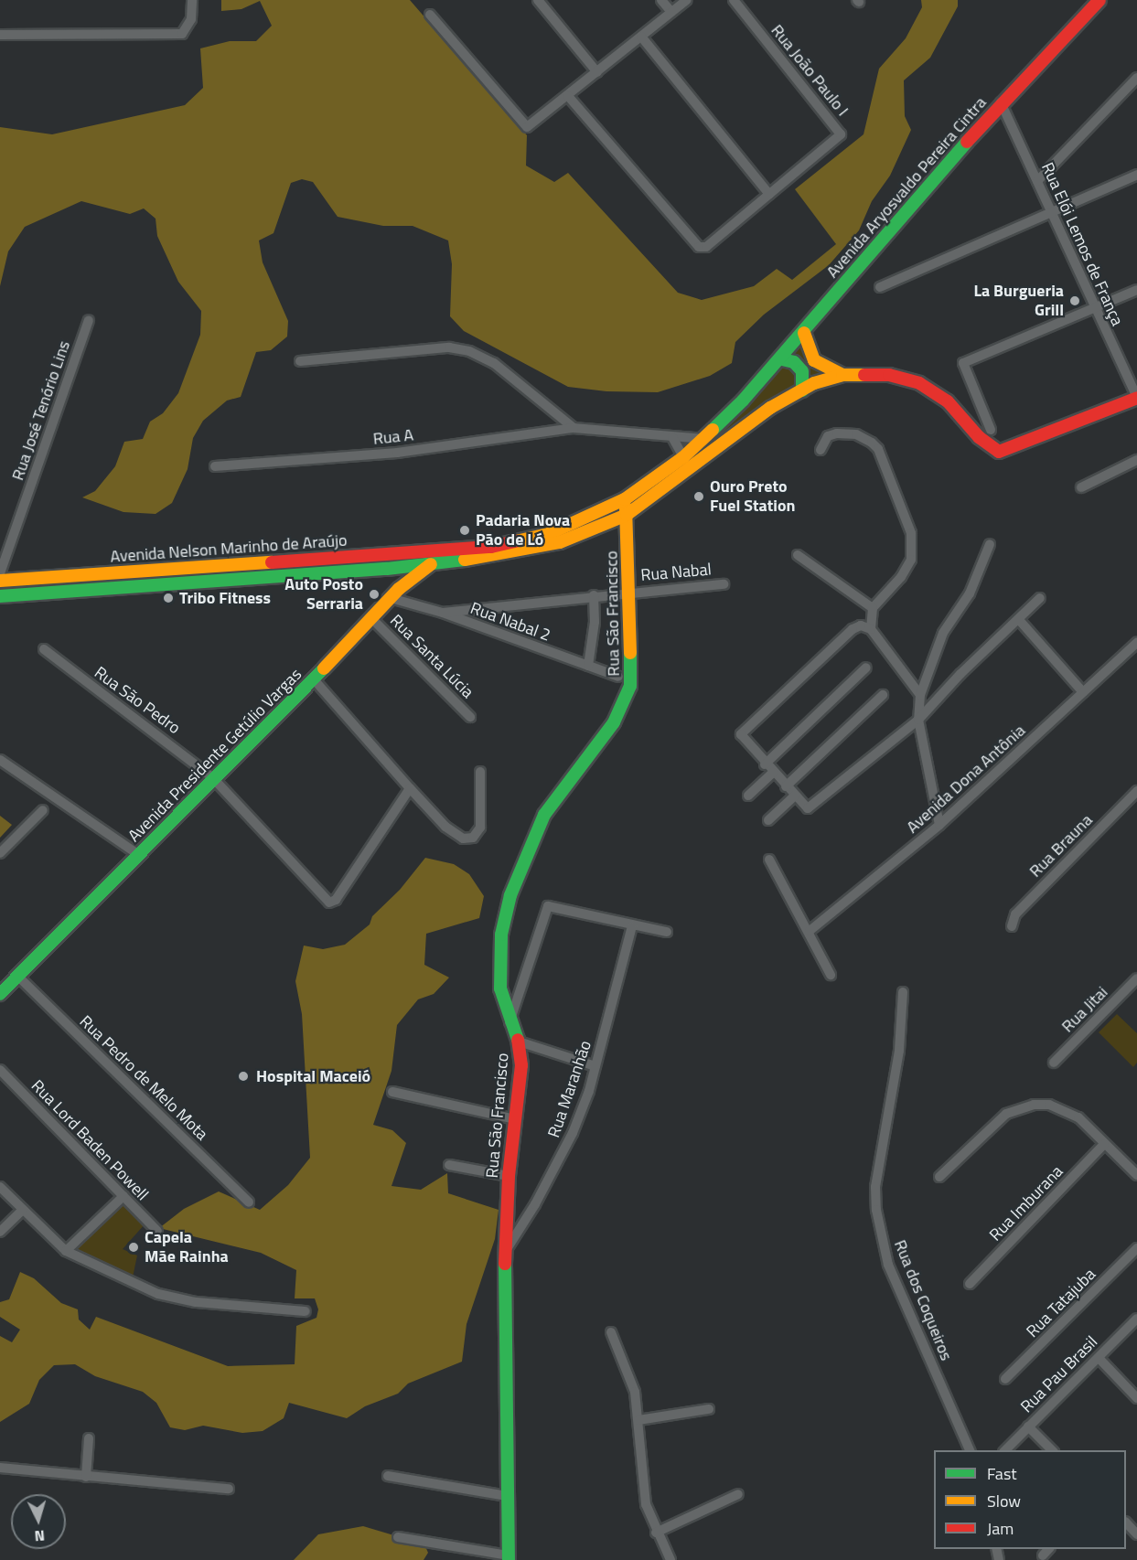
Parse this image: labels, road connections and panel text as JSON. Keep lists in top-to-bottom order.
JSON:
{
  "streets": {
    "main road": [
      "Avenida Aryosvaldo Pereira Cintra",
      "Avenida Nelson Marinho de Araújo",
      "Rua São Francisco",
      "Avenida Presidente Getúlio Vargas"
    ],
    "street": [
      "Rua João Paulo I",
      "Rua Elói Lemos de França",
      "Rua José Tenório Lins",
      "Rua A",
      "Rua Nabal",
      "Rua Nabal 2",
      "Rua Santa Lúcia",
      "Rua São Pedro",
      "Avenida Dona Antônia",
      "Rua Brauna",
      "Rua Jitai",
      "Rua Pedro de Melo Mota",
      "Rua Maranhão",
      "Rua Lord Baden Powell",
      "Rua Imburana",
      "Rua dos Coqueiros",
      "Rua Tatajuba",
      "Rua Pau Brasil"
    ]
  },
  "crossings": [
    ["Avenida Aryosvaldo Pereira Cintra", "Rua Elói Lemos de França"],
    ["Avenida Aryosvaldo Pereira Cintra", "Rua A"],
    ["Avenida Aryosvaldo Pereira Cintra", "Avenida Nelson Marinho de Araújo"],
    ["Avenida Aryosvaldo Pereira Cintra", "Rua São Francisco"],
    ["Avenida Aryosvaldo Pereira Cintra", "Avenida Presidente Getúlio Vargas"],
    ["Avenida Nelson Marinho de Araújo", "Rua São Francisco"],
    ["Avenida Nelson Marinho de Araújo", "Avenida Presidente Getúlio Vargas"],
    ["Rua Nabal", "Rua São Francisco"],
    ["Rua Nabal", "Rua Nabal 2"],
    ["Rua São Francisco", "Rua Maranhão"],
    ["Rua Nabal 2", "Avenida Presidente Getúlio Vargas"],
    ["Rua Santa Lúcia", "Avenida Presidente Getúlio Vargas"],
    ["Rua São Pedro", "Avenida Presidente Getúlio Vargas"],
    ["Avenida Presidente Getúlio Vargas", "Rua Pedro de Melo Mota"]
  ],
  "places": [
    "La Burgueria Grill",
    "Ouro Preto Fuel Station",
    "Padaria Nova Pão de Ló",
    "Auto Posto Serraria",
    "Tribo Fitness",
    "Hospital Maceió",
    "Capela Mãe Rainha"
  ],
  "legend": ["Fast", "Slow", "Jam"],
  "north": "bottom"
}
